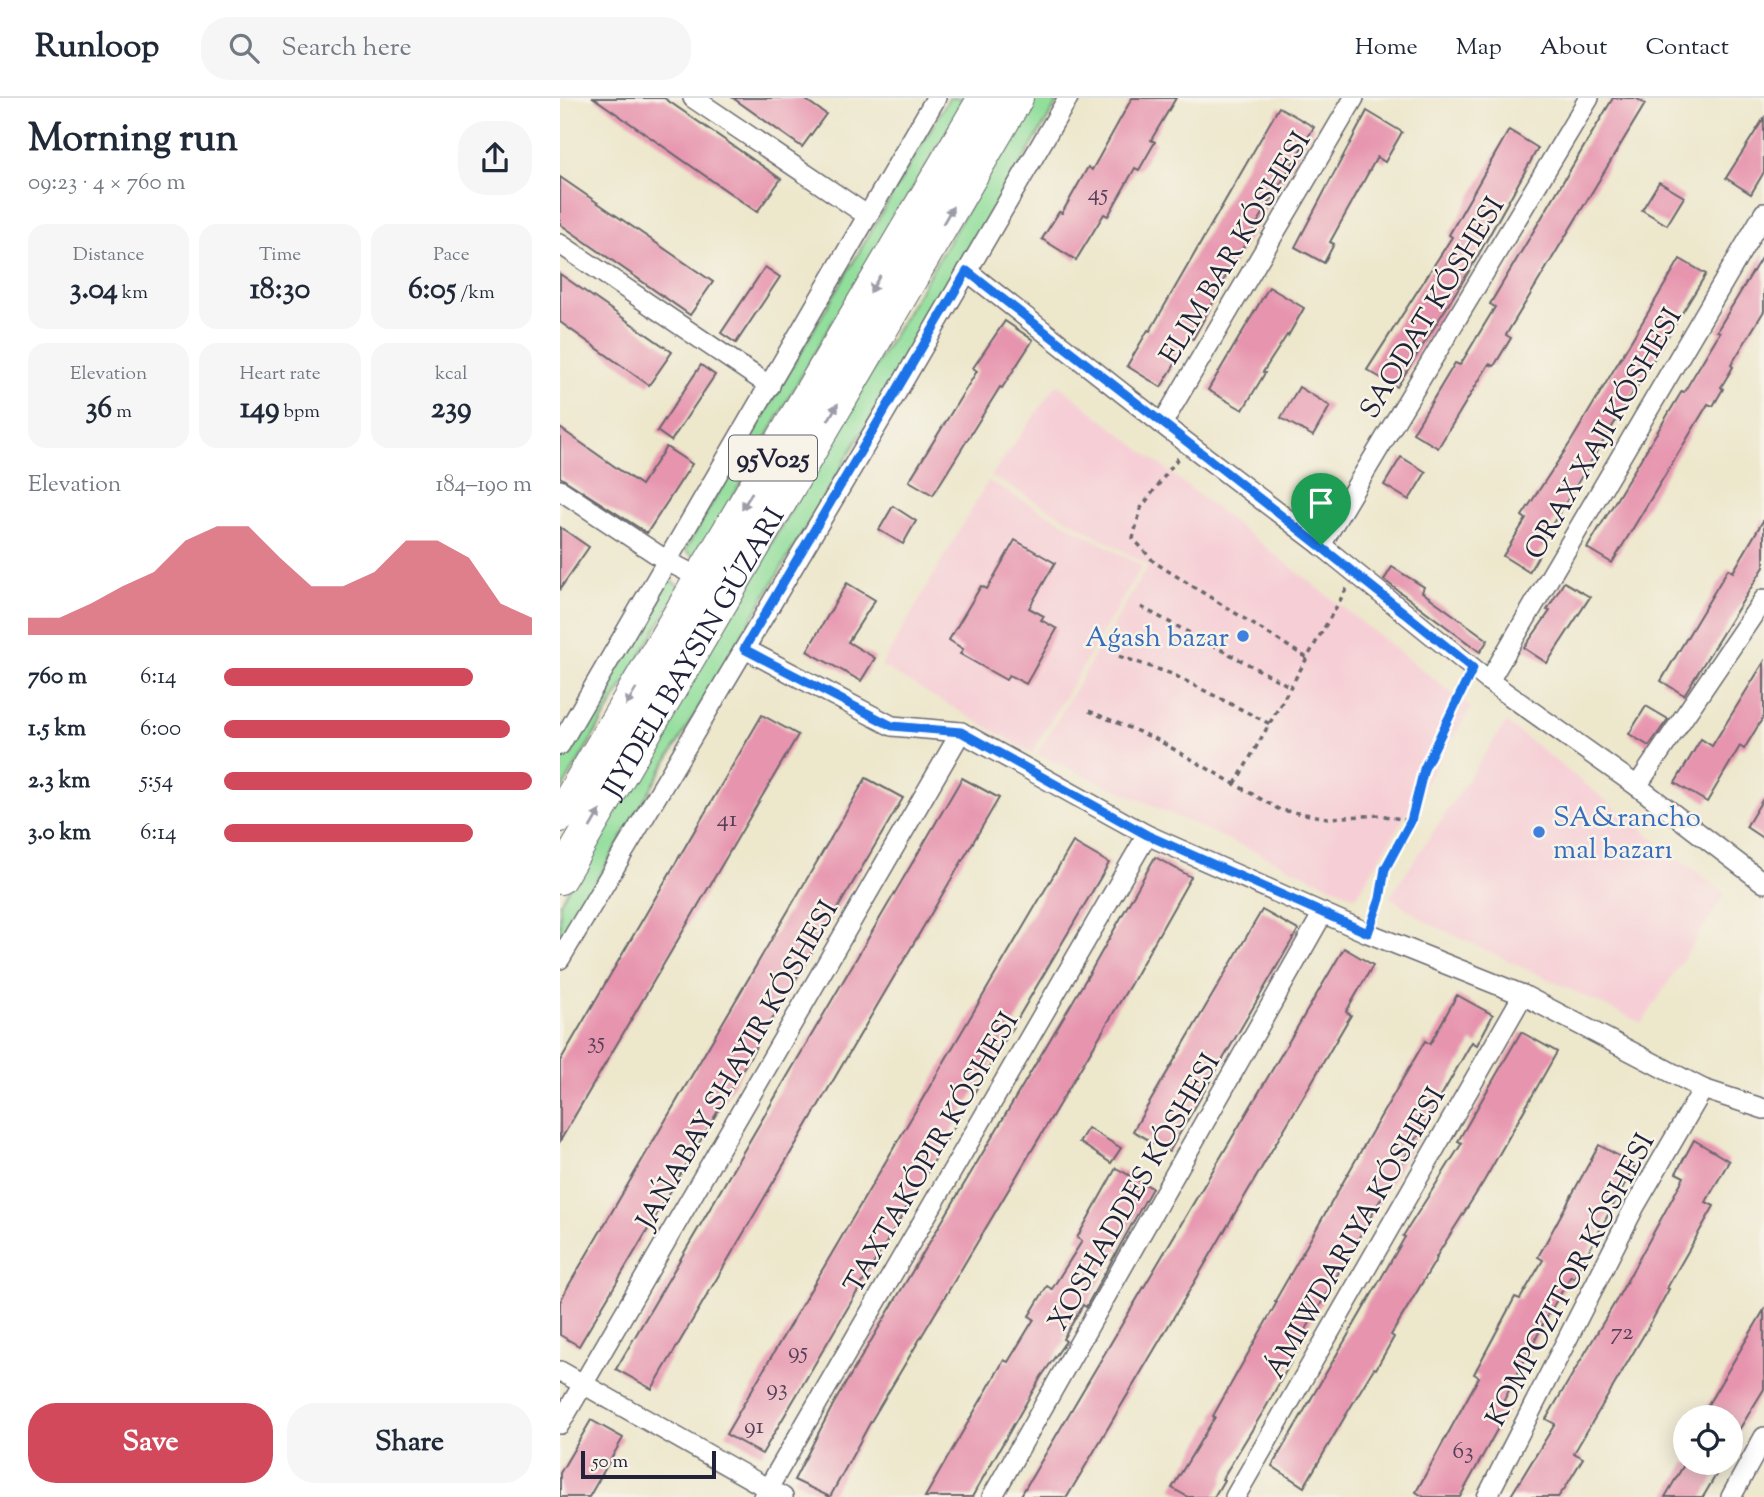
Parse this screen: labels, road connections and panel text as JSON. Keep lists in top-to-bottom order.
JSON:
{
  "streets": {
    "main road": ["95V025"],
    "street": [
      "ELIM BAR KÓSHESI",
      "SAODAT KÓSHESI",
      "TAXTAKÓPIR KÓSHESI",
      "XOSHADDES KÓSHESI",
      "KOMPOZITOR KÓSHESI"
    ]
  },
  "places": ["Aǵash bazar", "SA&rancho mal bazarı"],
  "house_numbers": [
    "45",
    "41",
    "35",
    "72",
    "95",
    "93",
    "91",
    "63"
  ],
  "scale_bar": "50 m",
  "page": {
    "header": "Runloop",
    "search": "Search here",
    "nav": [
      "Home",
      "Map",
      "About",
      "Contact"
    ],
    "heading": ["Morning run", "09:23 · 4 × 760 m"],
    "stats": [
      ["Distance", "3.04 km"],
      ["Time", "18:30"],
      ["Pace", "6:05 /km"],
      ["Elevation", "36 m"],
      ["Heart rate", "149 bpm"],
      ["kcal", "239"]
    ],
    "chart": ["Elevation", "184–190 m"],
    "list": [
      {
        "name": "760 m",
        "note": "6:14"
      },
      {
        "name": "1.5 km",
        "note": "6:00"
      },
      {
        "name": "2.3 km",
        "note": "5:54"
      },
      {
        "name": "3.0 km",
        "note": "6:14"
      }
    ],
    "buttons": ["Save", "Share"],
    "scale": "50 m"
  }
}
